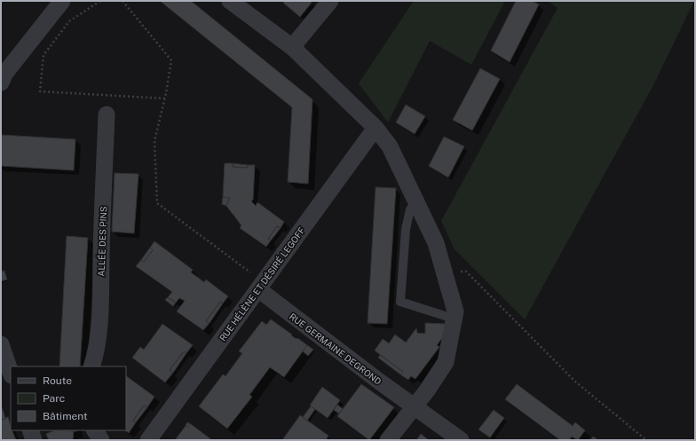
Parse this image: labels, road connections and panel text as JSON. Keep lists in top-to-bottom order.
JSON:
{
  "streets": {
    "street": ["ALLÉE DES PINS", "RUE HÉLÈNE ET DÉSIRÉ LEGOFF", "RUE GERMAINE DEGROND"]
  },
  "crossings": [
    ["RUE HÉLÈNE ET DÉSIRÉ LEGOFF", "RUE GERMAINE DEGROND"]
  ],
  "legend": ["Route", "Parc", "Bâtiment"]
}
